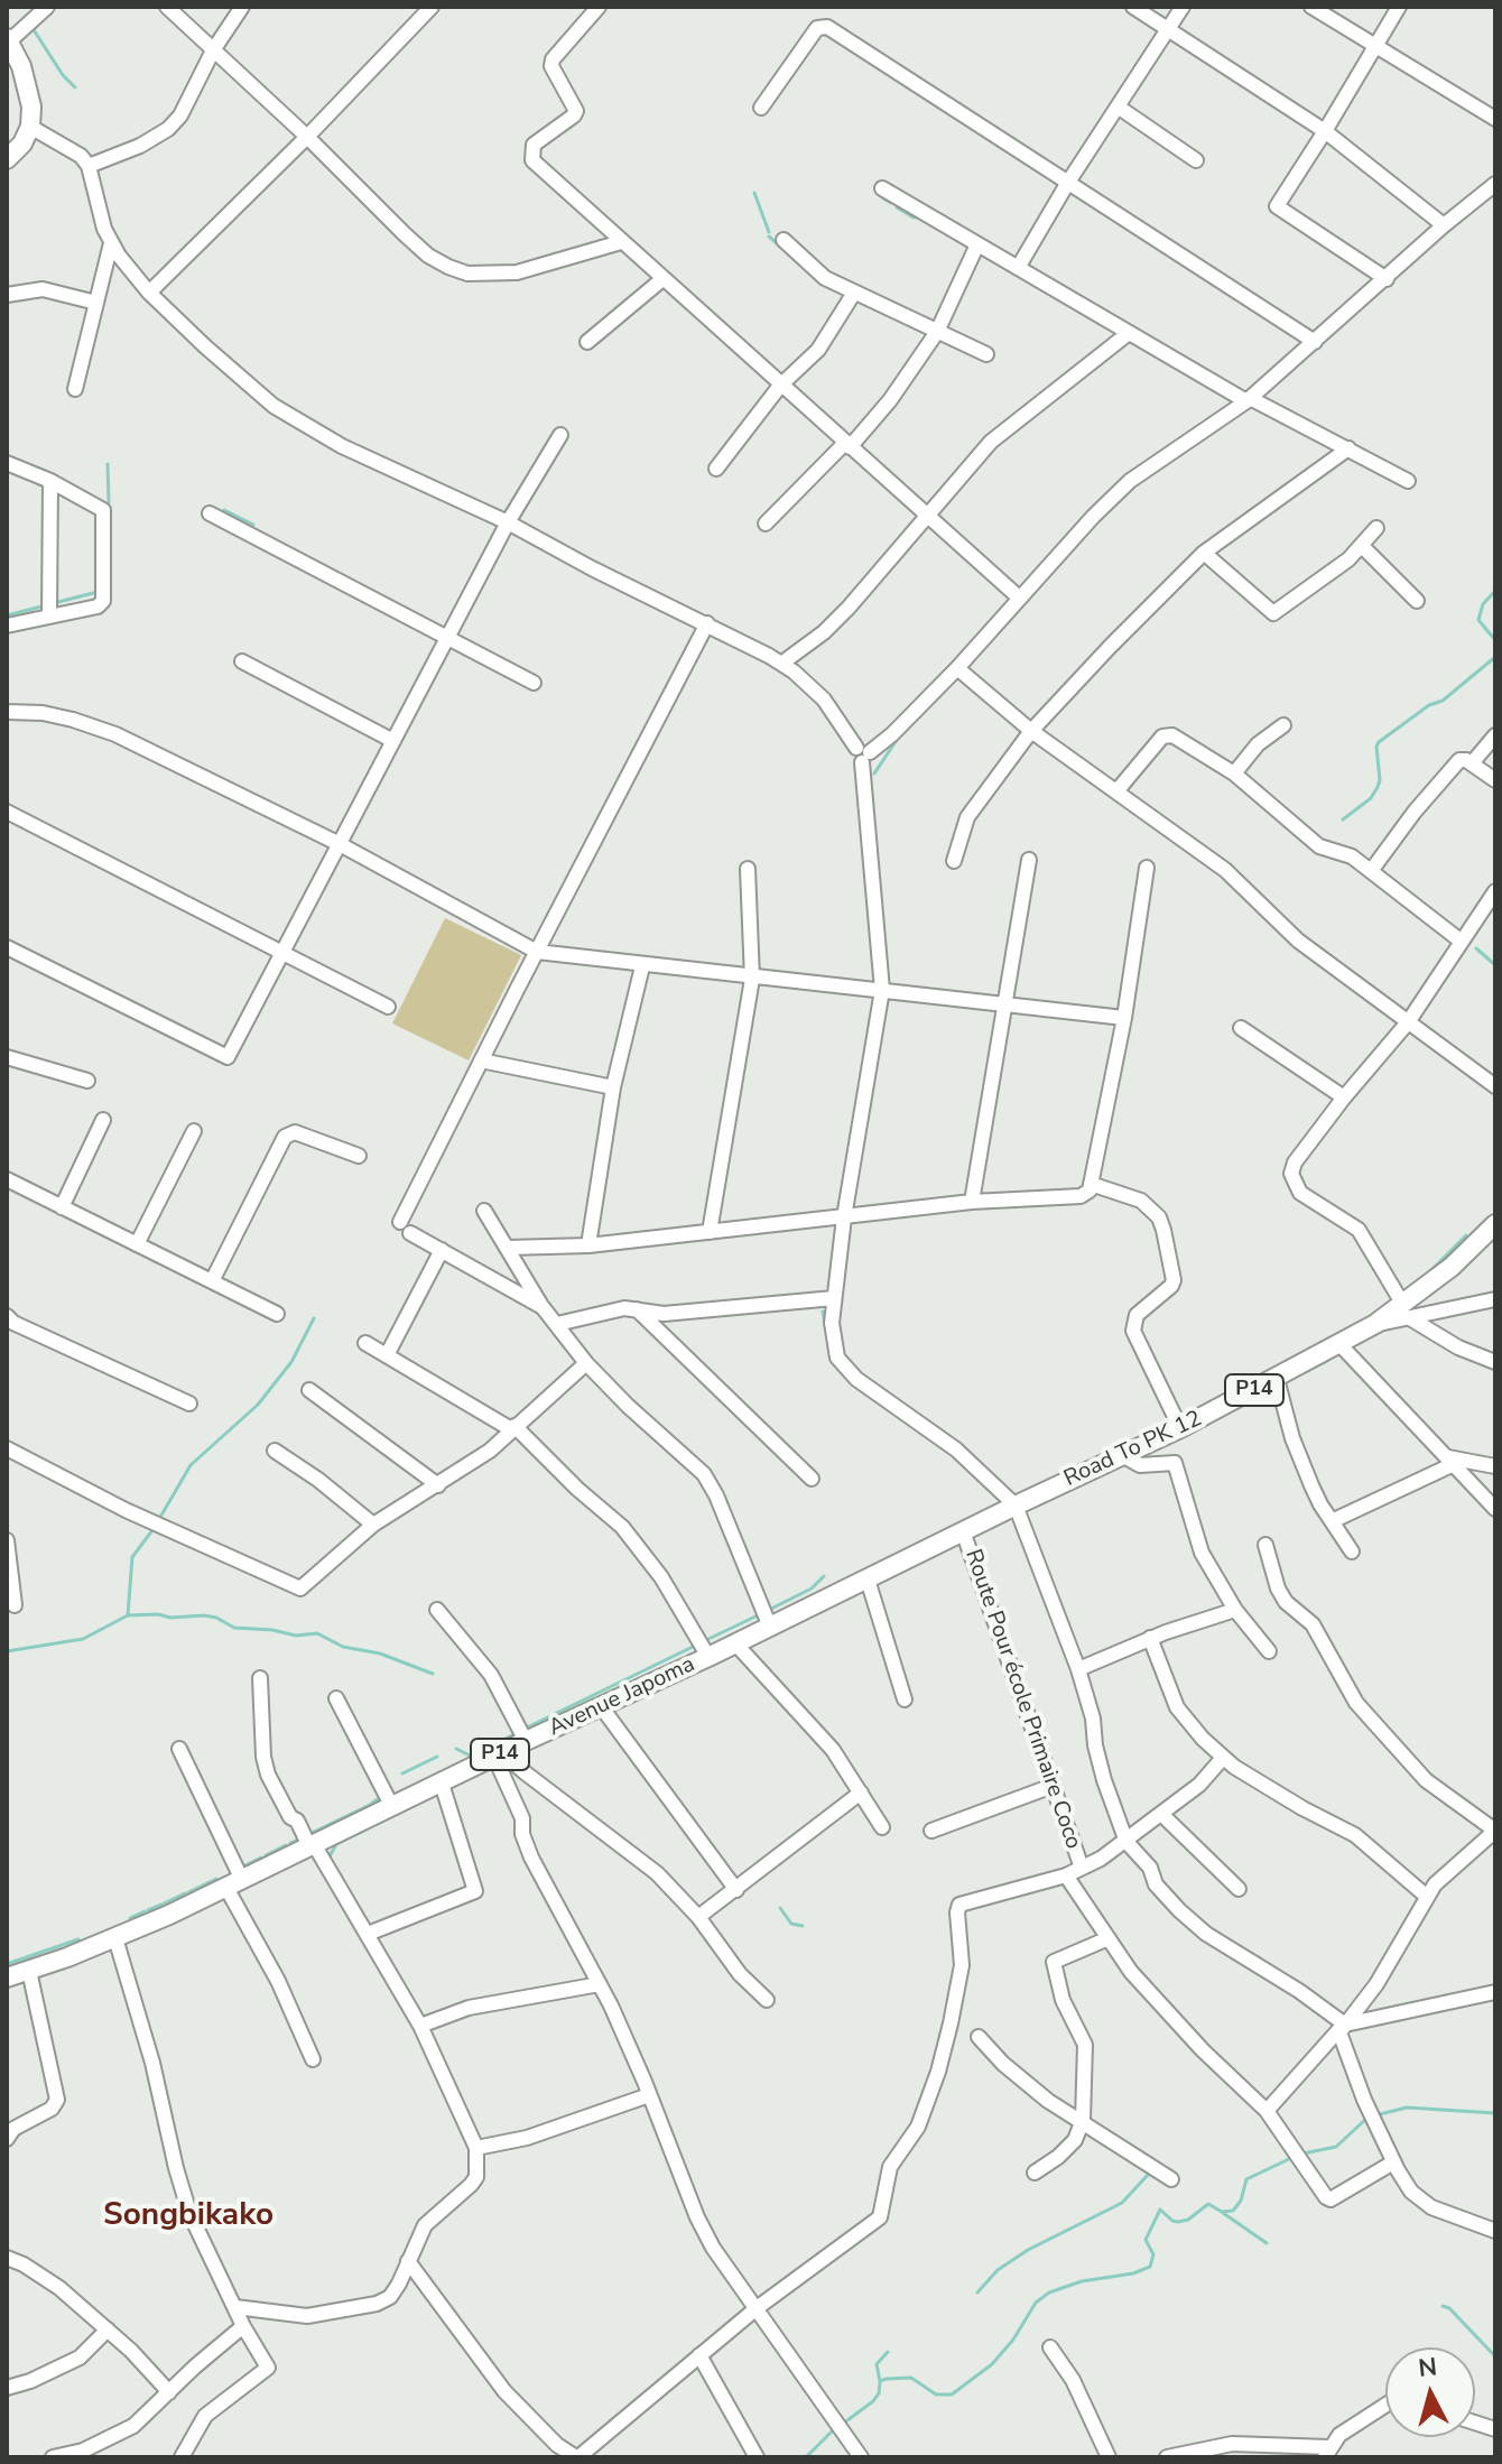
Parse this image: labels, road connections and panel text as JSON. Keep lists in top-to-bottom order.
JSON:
{
  "streets": {
    "main road": ["P14", "Road To PK 12", "Avenue Japoma"],
    "street": ["Route Pour école Primaire Coco"]
  },
  "crossings": [
    ["Road To PK 12", "Avenue Japoma"],
    ["Avenue Japoma", "Route Pour école Primaire Coco"]
  ],
  "districts": ["Songbikako"],
  "north": "top"
}
